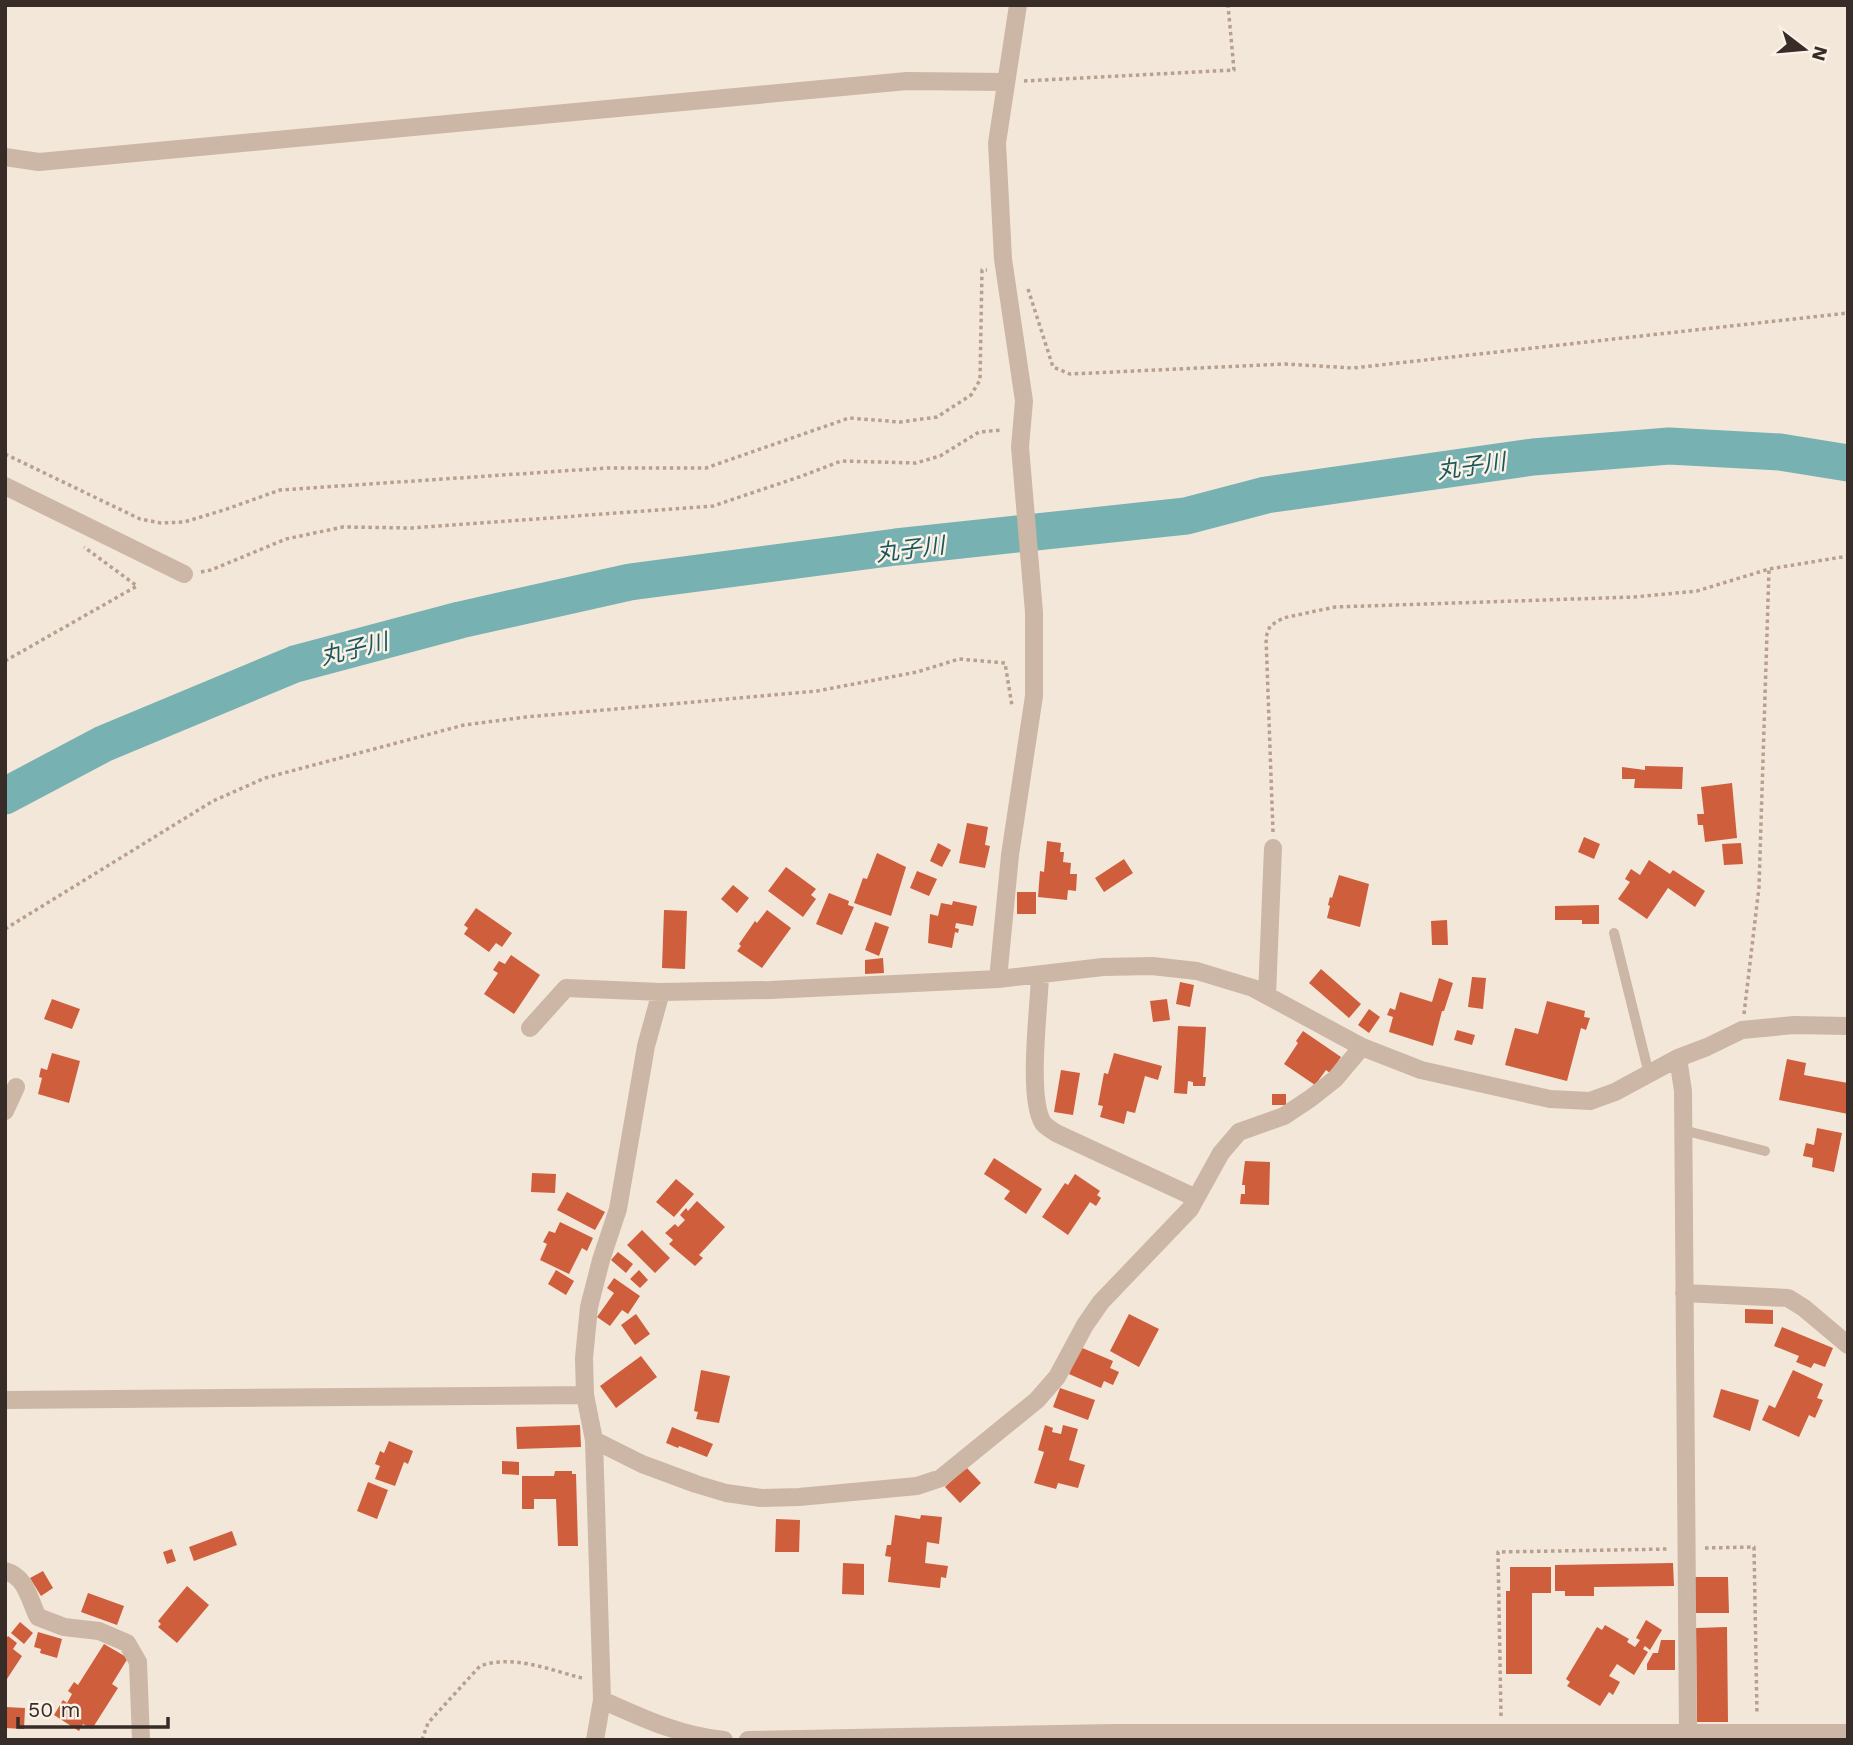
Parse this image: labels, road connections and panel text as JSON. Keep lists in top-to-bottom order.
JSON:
{
  "water": ["丸子川"],
  "scale_bar": "50 m",
  "north": "right"
}
